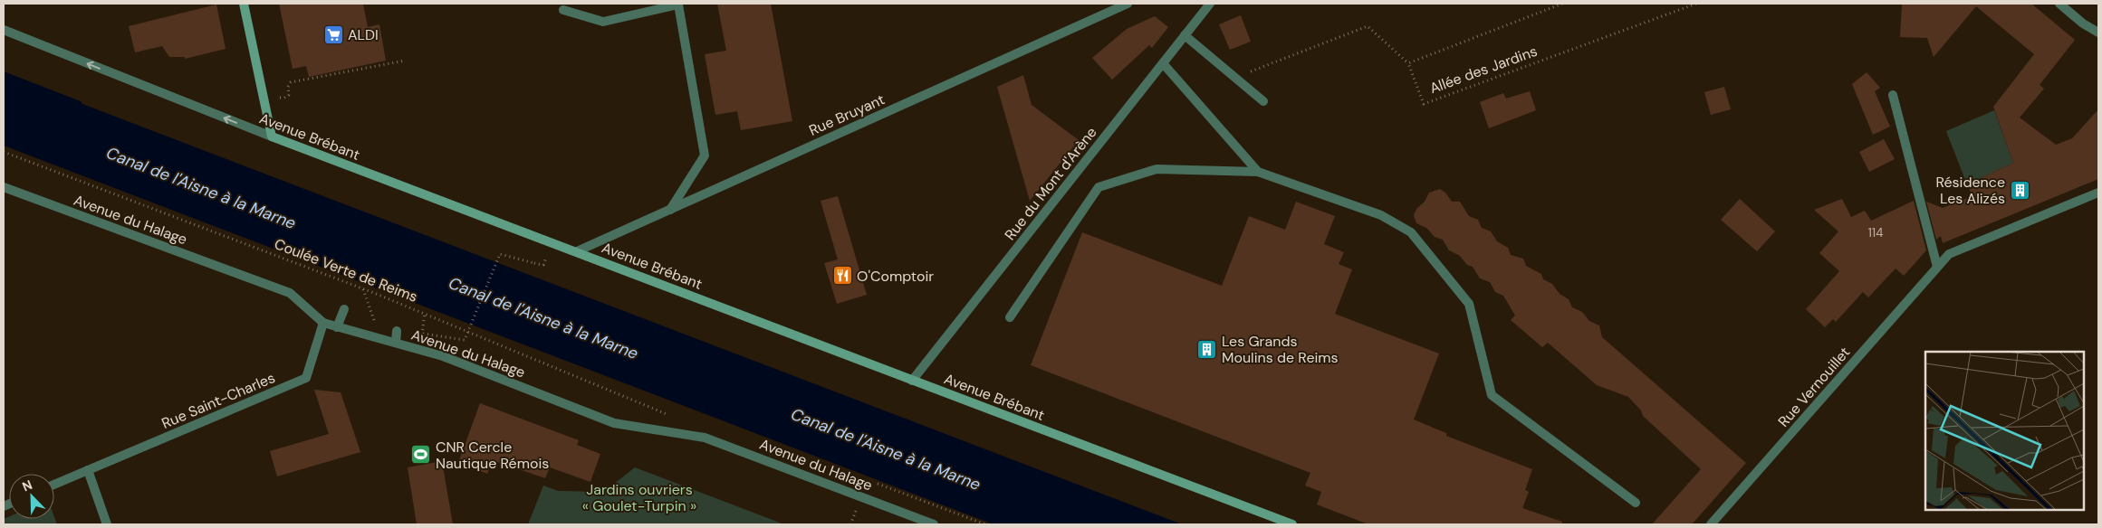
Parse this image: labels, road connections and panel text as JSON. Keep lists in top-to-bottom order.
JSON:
{
  "streets": {
    "main road": ["Avenue Brébant"],
    "street": [
      "Rue Bruyant",
      "Rue du Mont d'Arène",
      "Avenue du Halage",
      "Rue Vernouillet",
      "Rue Saint-Charles"
    ],
    "path": ["Allée des Jardins", "Coulée Verte de Reims"]
  },
  "crossings": [
    ["Rue Bruyant", "Avenue Brébant"],
    ["Avenue Brébant", "Rue du Mont d'Arène"],
    ["Avenue du Halage", "Rue Saint-Charles"]
  ],
  "water": ["Canal de l'Aisne à la Marne"],
  "parks": ["Jardins ouvriers « Goulet-Turpin »"],
  "places": {
    "supermarket": ["ALDI"],
    "building": ["Résidence Les Alizés", "Les Grands Moulins de Reims"],
    "restaurant": ["O'Comptoir"],
    "sports": ["CNR Cercle Nautique Rémois"]
  },
  "house_numbers": ["114"],
  "north": "top left"
}
